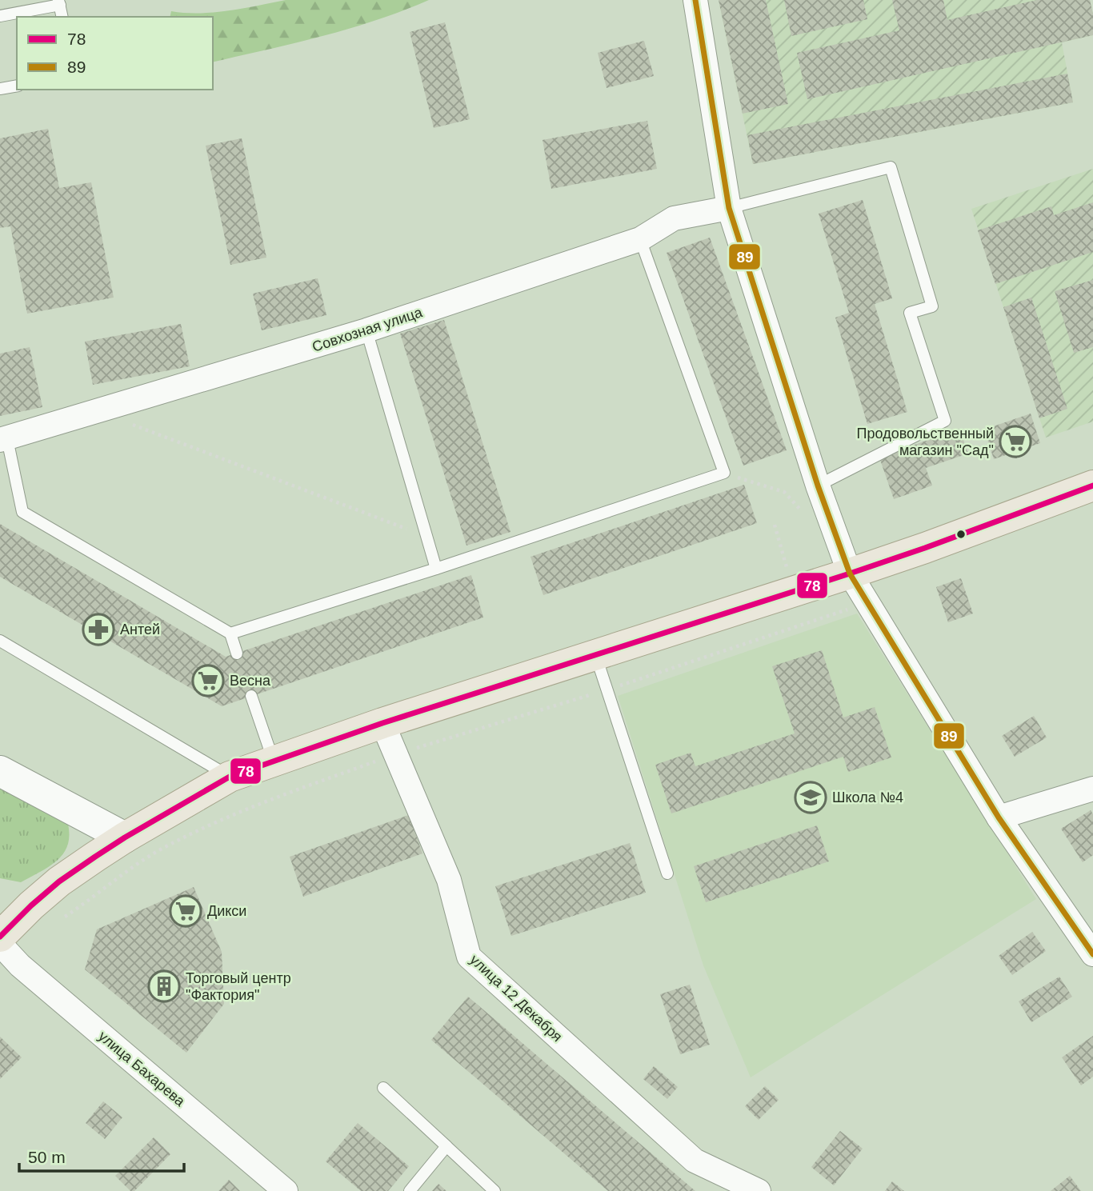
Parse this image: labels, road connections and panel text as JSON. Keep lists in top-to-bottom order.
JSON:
{
  "streets": {
    "street": ["Совхозная улица", "улица 12 Декабря", "улица Бахарева"]
  },
  "places": {
    "supermarket": ["Продовольственный магазин \"Сад\"", "Весна", "Дикси"],
    "pharmacy": ["Антей"],
    "school or university": ["Школа №4"],
    "building": ["Торговый центр \"Фактория\""]
  },
  "lines": ["transit line 89", "transit line 78"],
  "legend": ["78", "89"],
  "scale_bar": "50 m"
}
